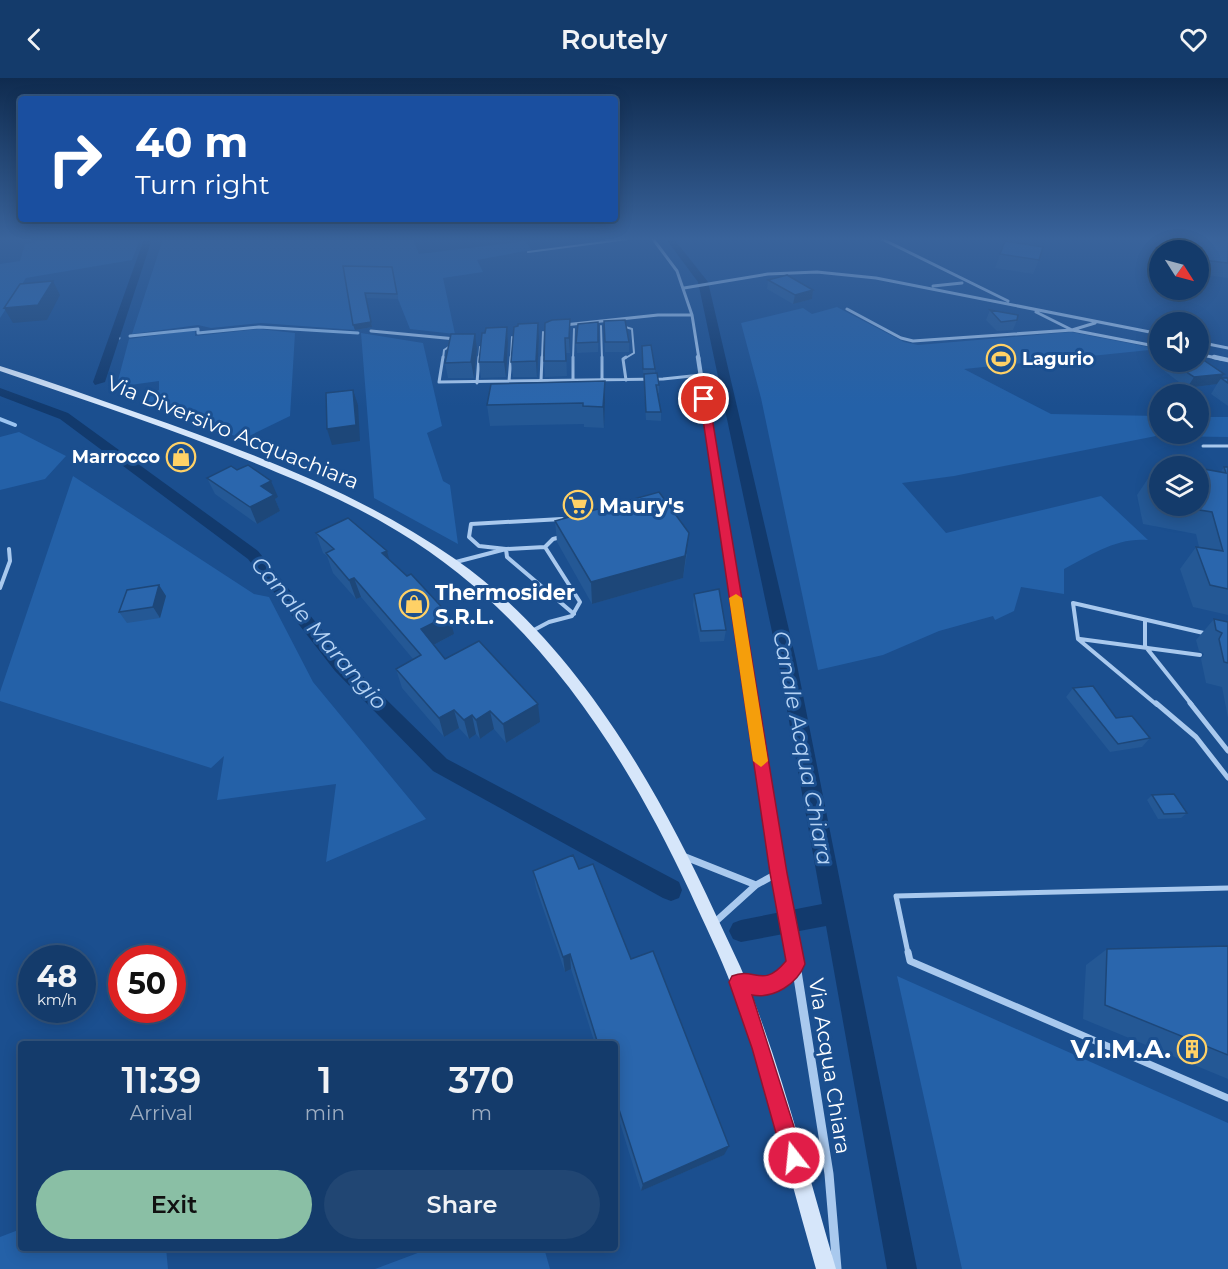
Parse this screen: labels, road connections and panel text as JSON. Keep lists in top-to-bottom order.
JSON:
{
  "streets": {
    "main road": ["Via Diversivo Acquachiara"],
    "street": ["Via Acqua Chiara"]
  },
  "water": ["Canale Marangio", "Canale Acqua Chiara"],
  "places": {
    "sports": ["Lagurio"],
    "shop": ["Marrocco", "Thermosider S.R.L."],
    "supermarket": ["Maury's"],
    "building": ["V.I.M.A."]
  },
  "north": "bottom right",
  "page": {
    "header": "Routely",
    "turn": ["40 m", "Turn right"],
    "speed": "48 km/h",
    "limit": "50",
    "eta": [
      "11:39",
      "Arrival",
      "1",
      "min",
      "370",
      "m"
    ],
    "buttons": ["Exit", "Share"]
  }
}
